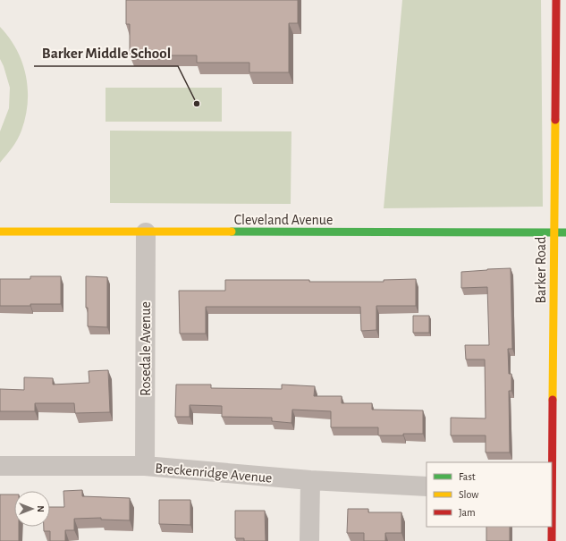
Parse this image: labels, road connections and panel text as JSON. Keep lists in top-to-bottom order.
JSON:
{
  "streets": {
    "street": [
      "Cleveland Avenue",
      "Barker Road",
      "Rosedale Avenue",
      "Breckenridge Avenue"
    ]
  },
  "crossings": [
    ["Cleveland Avenue", "Barker Road"],
    ["Cleveland Avenue", "Rosedale Avenue"],
    ["Rosedale Avenue", "Breckenridge Avenue"]
  ],
  "places": ["Barker Middle School"],
  "legend": ["Fast", "Slow", "Jam"],
  "north": "right"
}
